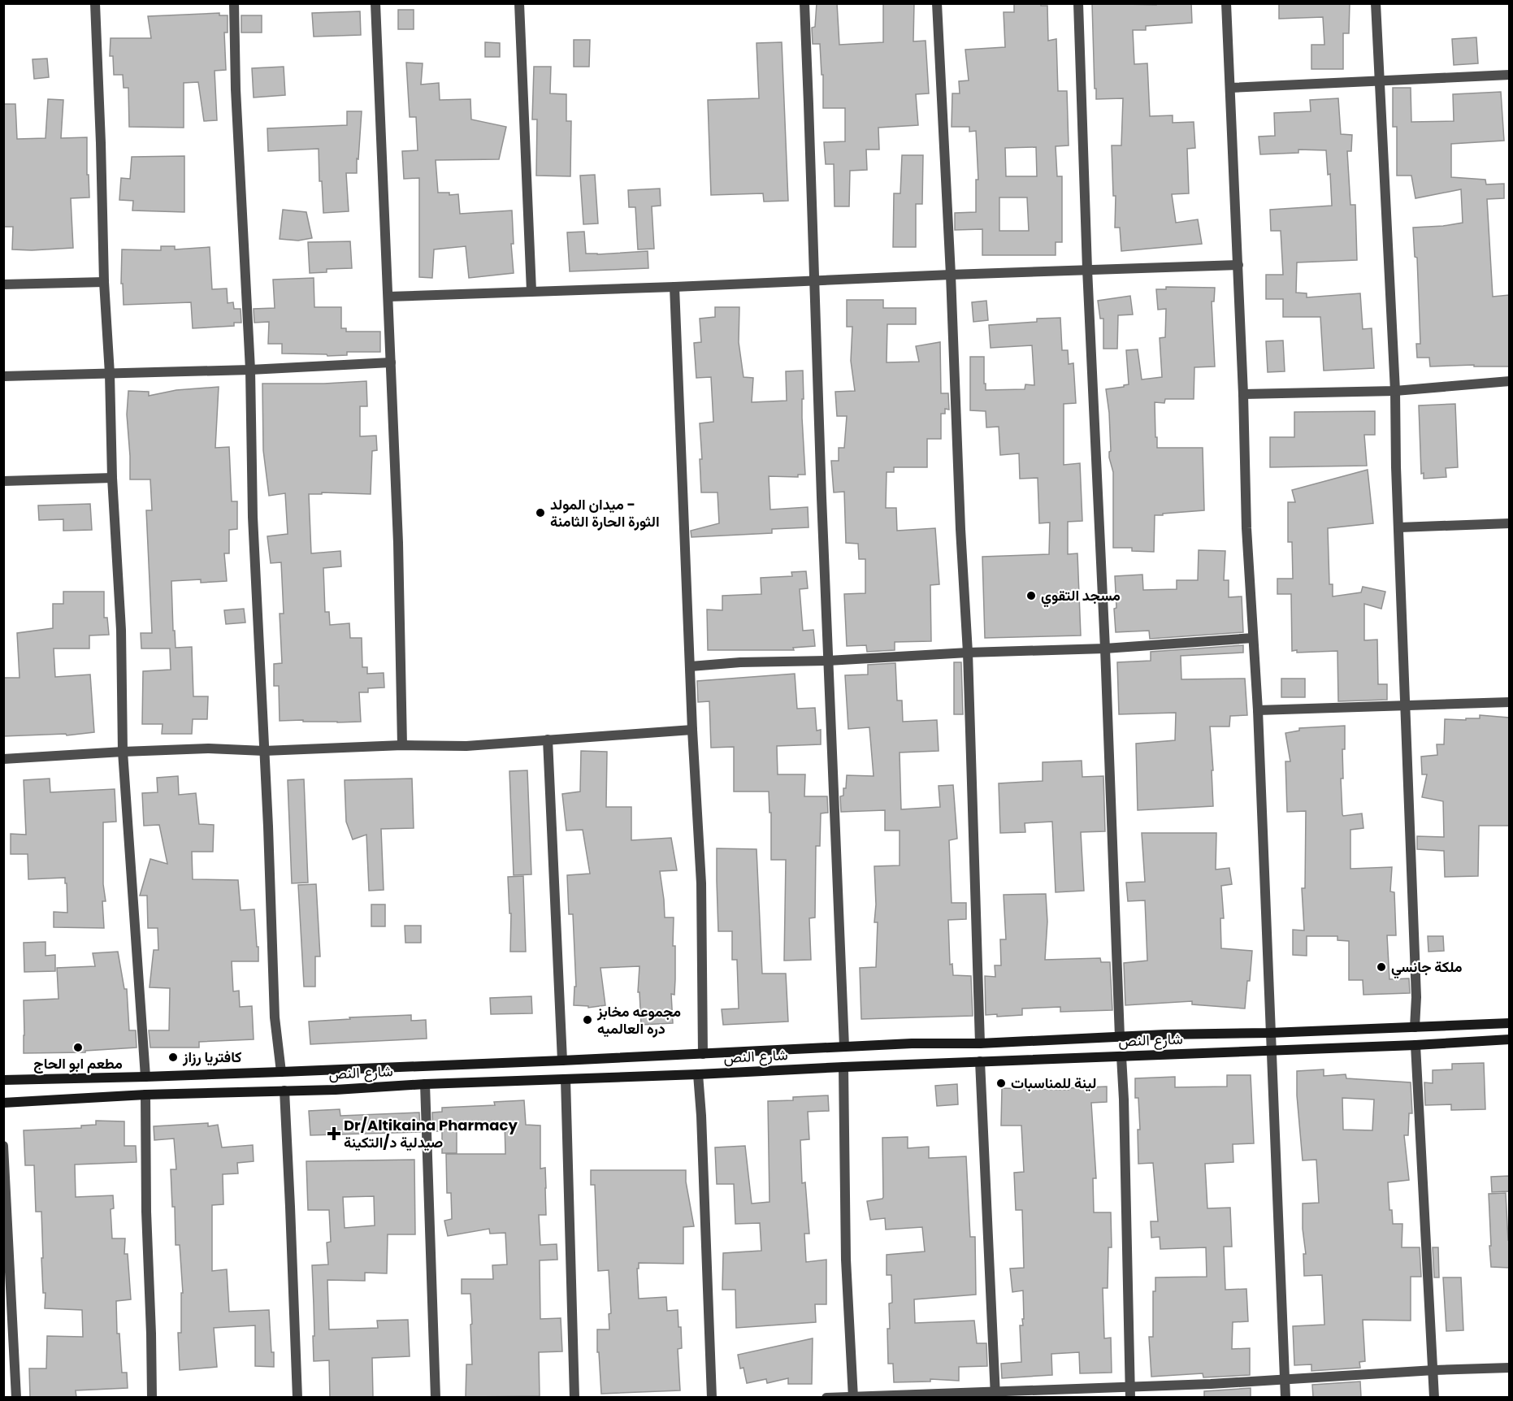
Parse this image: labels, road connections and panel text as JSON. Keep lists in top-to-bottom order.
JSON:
{
  "streets": {
    "main road": ["شارع النص"]
  },
  "places": {
    "other": [
      "ميدان المولد - الثورة الحارة الثامنة",
      "مسجد التقوي",
      "ملكة جانسي",
      "مجموعه مخابز دره العالميه",
      "مطعم ابو الحاج",
      "كافتريا رزاز",
      "لينة للمناسبات"
    ],
    "health": ["Dr/Altikaina Pharmacy صيدلية د/التكينة"]
  }
}
